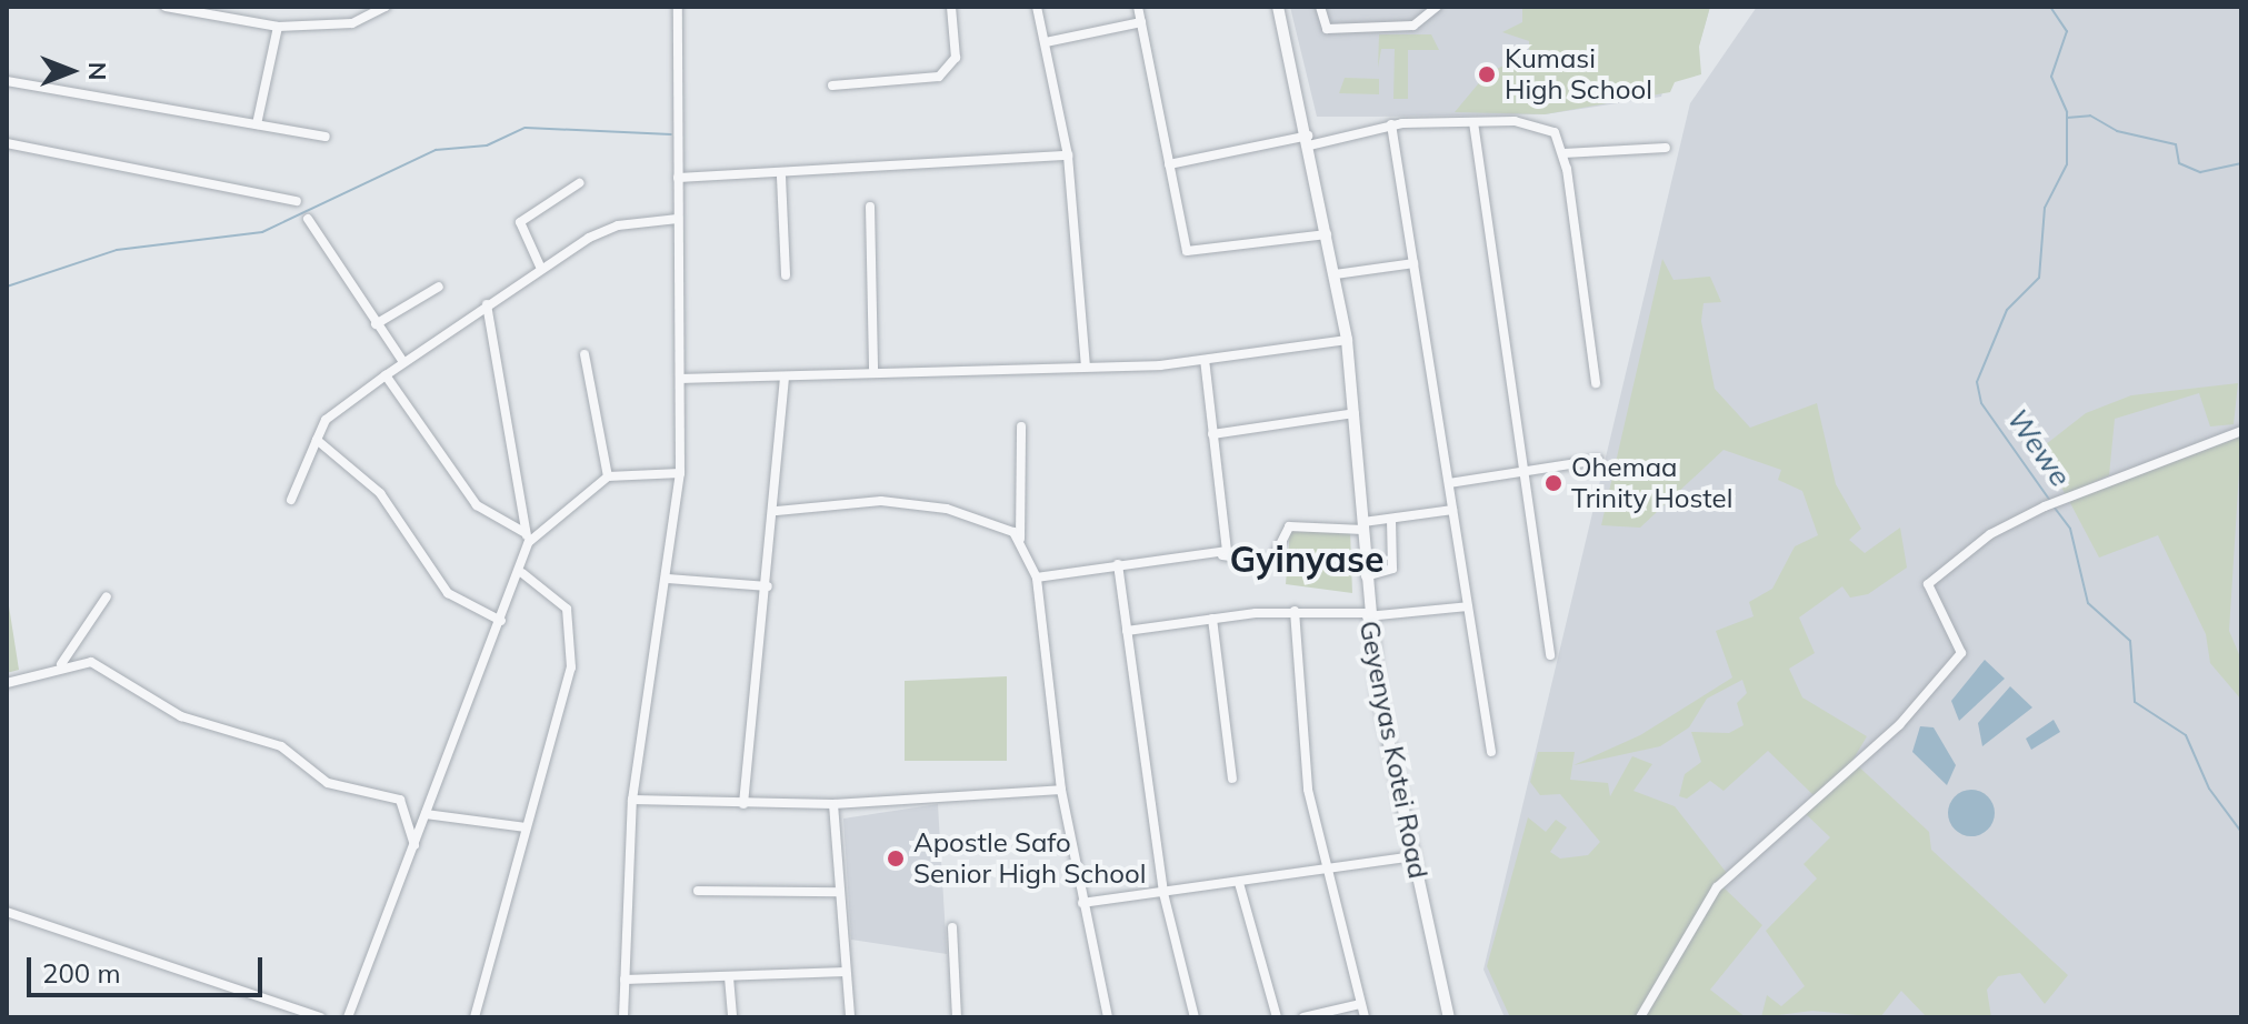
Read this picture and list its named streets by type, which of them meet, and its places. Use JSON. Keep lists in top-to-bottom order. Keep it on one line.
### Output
{"streets":{"street":["Geyenyas Kotei Road"]},"districts":["Gyinyase"],"water":["Wewe"],"places":["Kumasi High School","Ohemaa Trinity Hostel","Apostle Safo Senior High School"],"scale_bar":"200 m","north":"right"}
